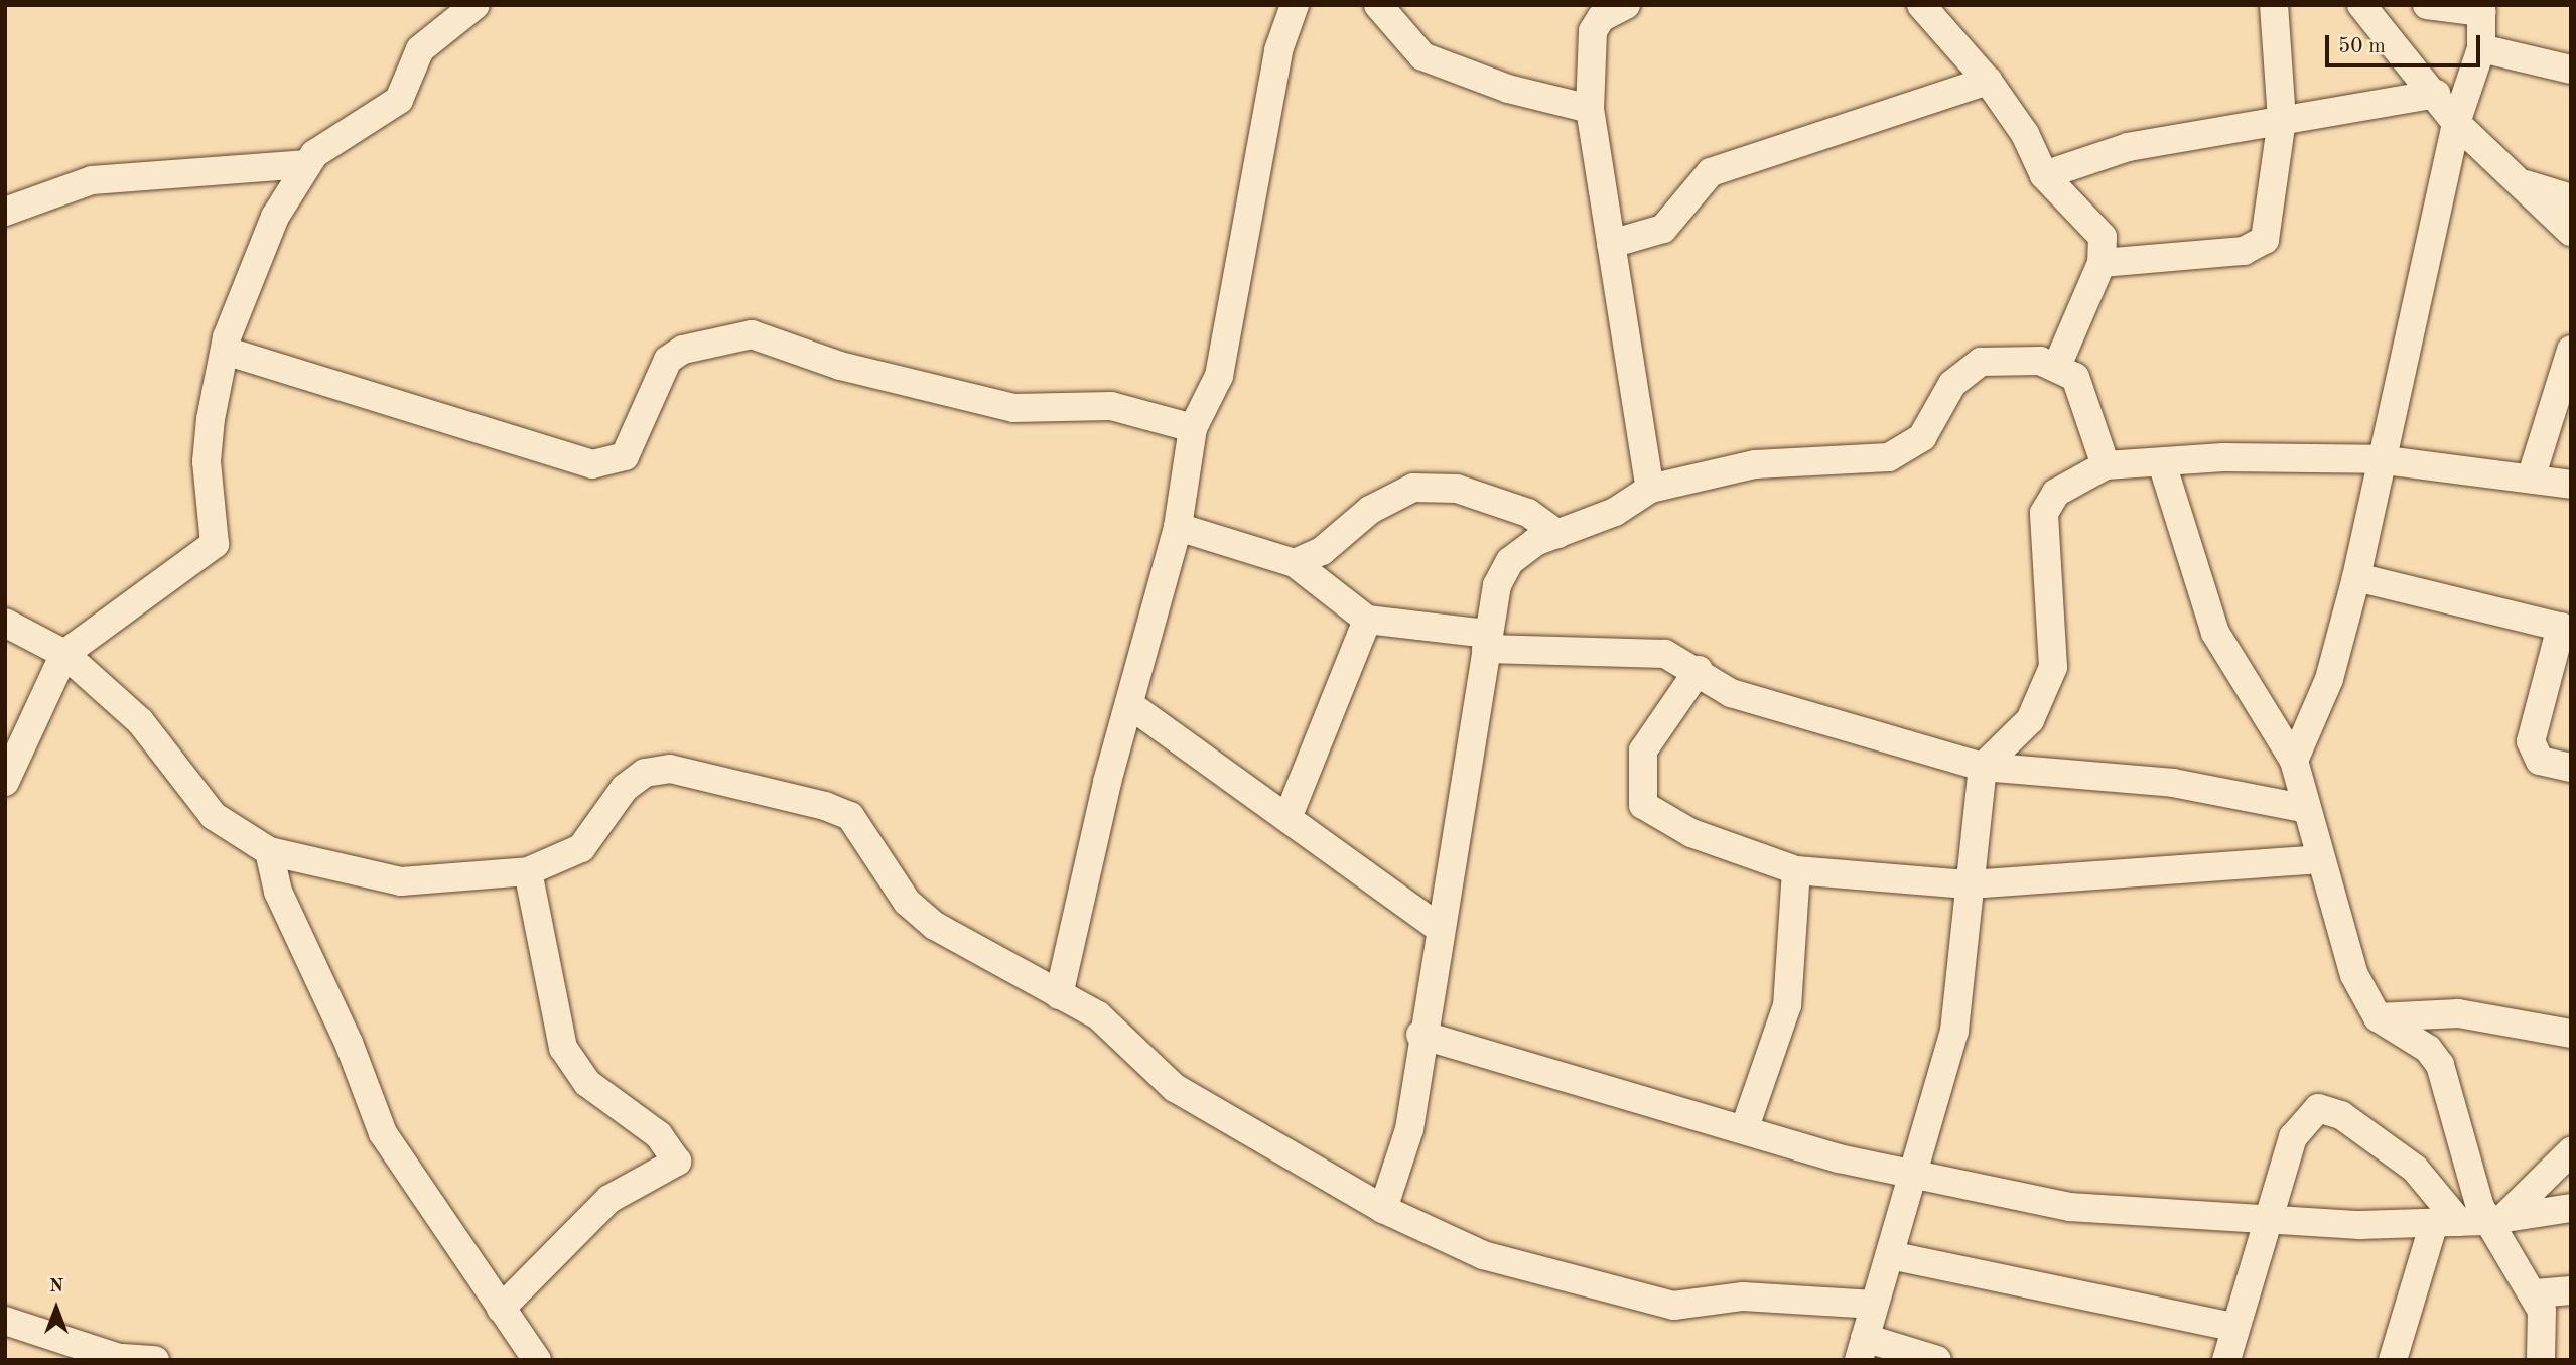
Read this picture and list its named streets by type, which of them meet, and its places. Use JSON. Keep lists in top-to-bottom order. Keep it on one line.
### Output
{"scale_bar":"50 m","north":"top"}
